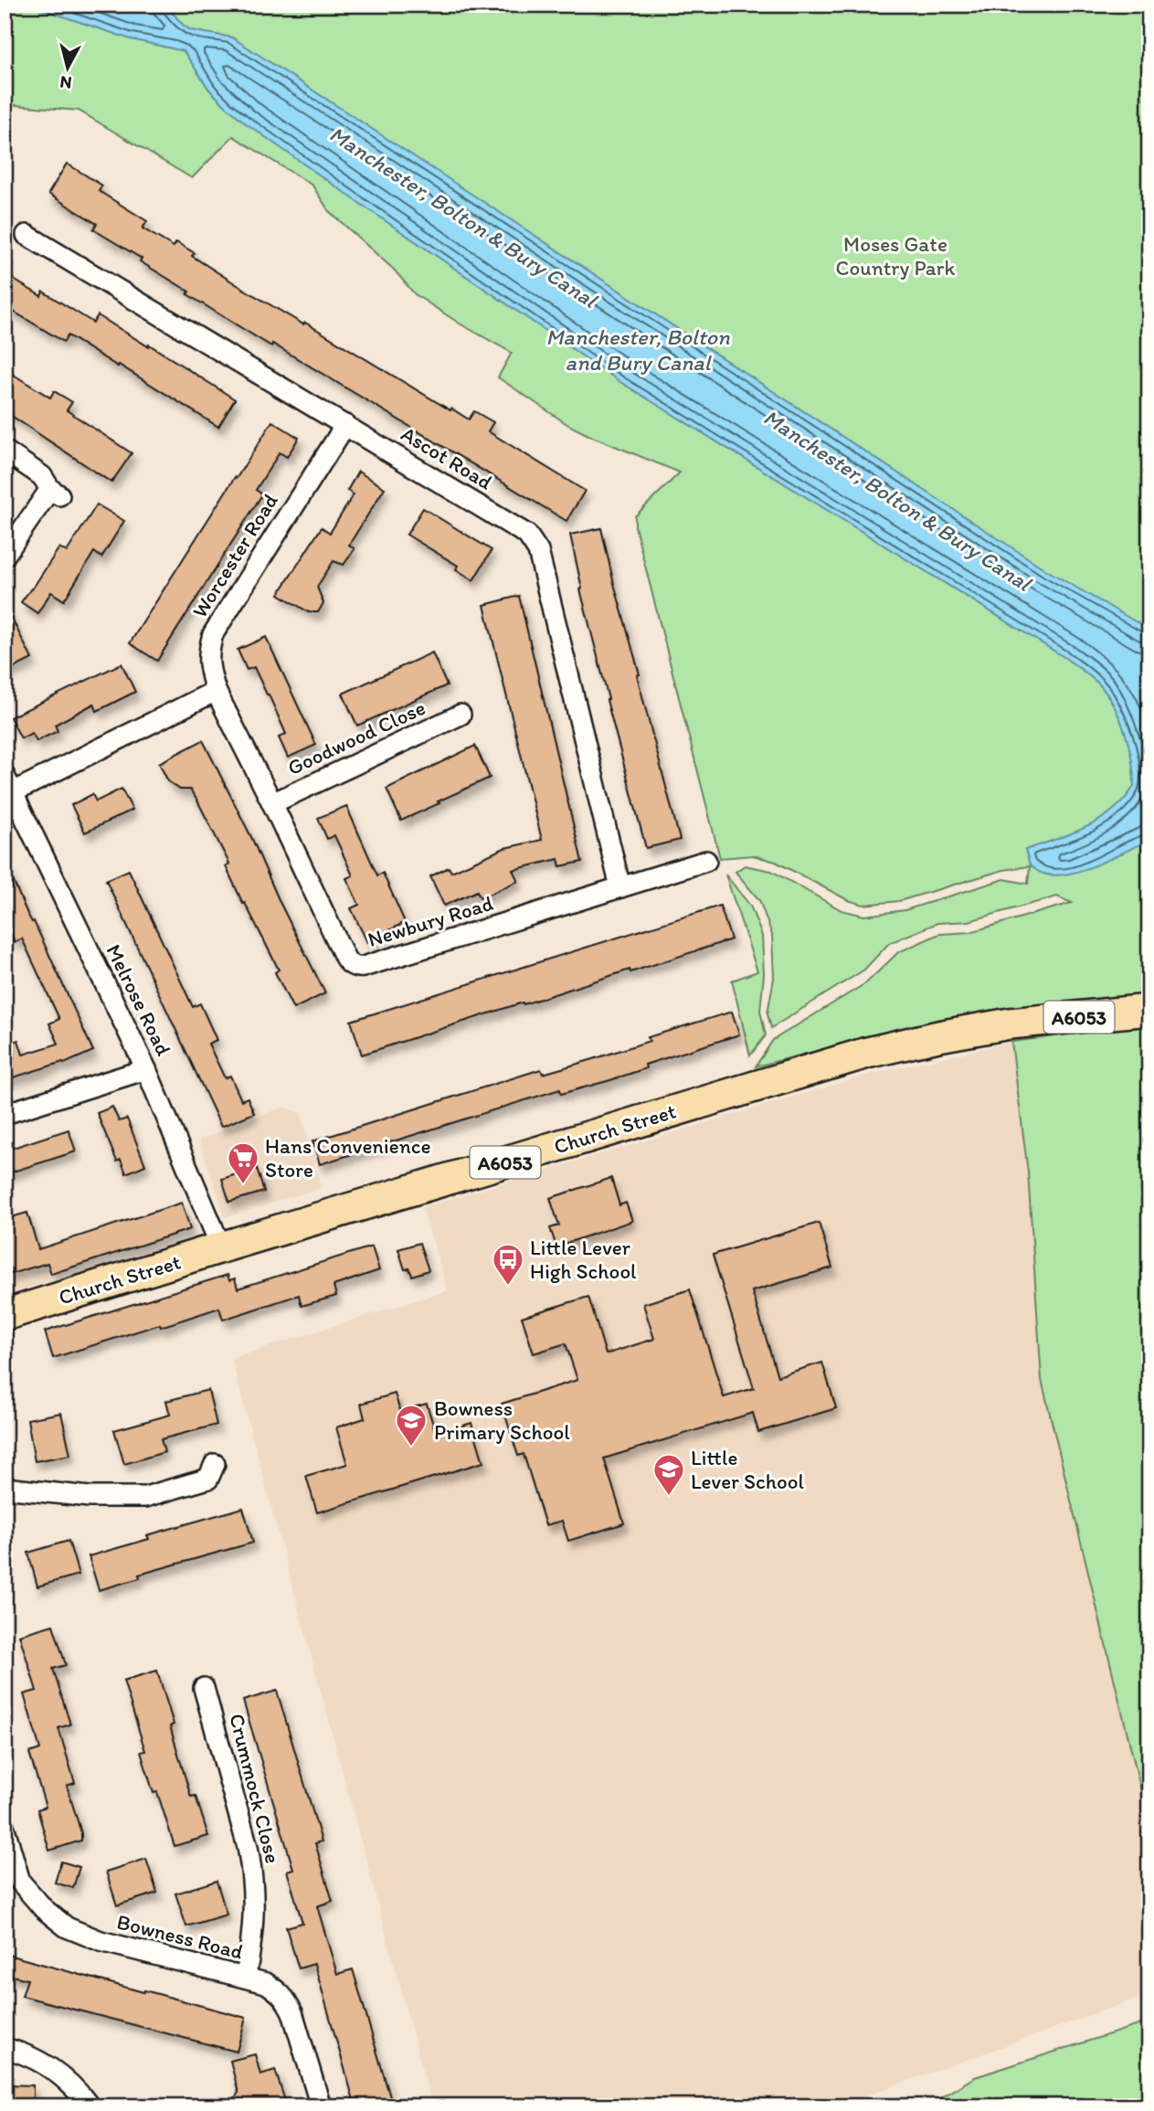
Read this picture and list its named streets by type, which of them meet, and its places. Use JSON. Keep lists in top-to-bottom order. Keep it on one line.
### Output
{"streets":{"main road":["A6053","Church Street"],"street":["Ascot Road","Worcester Road","Goodwood Close","Newbury Road","Melrose Road","Crummock Close","Bowness Road"]},"crossings":[["Ascot Road","Worcester Road"],["Ascot Road","Newbury Road"],["Worcester Road","Newbury Road"],["Goodwood Close","Newbury Road"],["Melrose Road","Church Street"],["Crummock Close","Bowness Road"]],"water":["Manchester, Bolton & Bury Canal","Manchester, Bolton and Bury Canal"],"parks":["Moses Gate Country Park"],"places":{"supermarket":["Hans Convenience Store"],"bus stop":["Little Lever High School"],"school or university":["Bowness Primary School","Little Lever School"]},"north":"bottom"}
